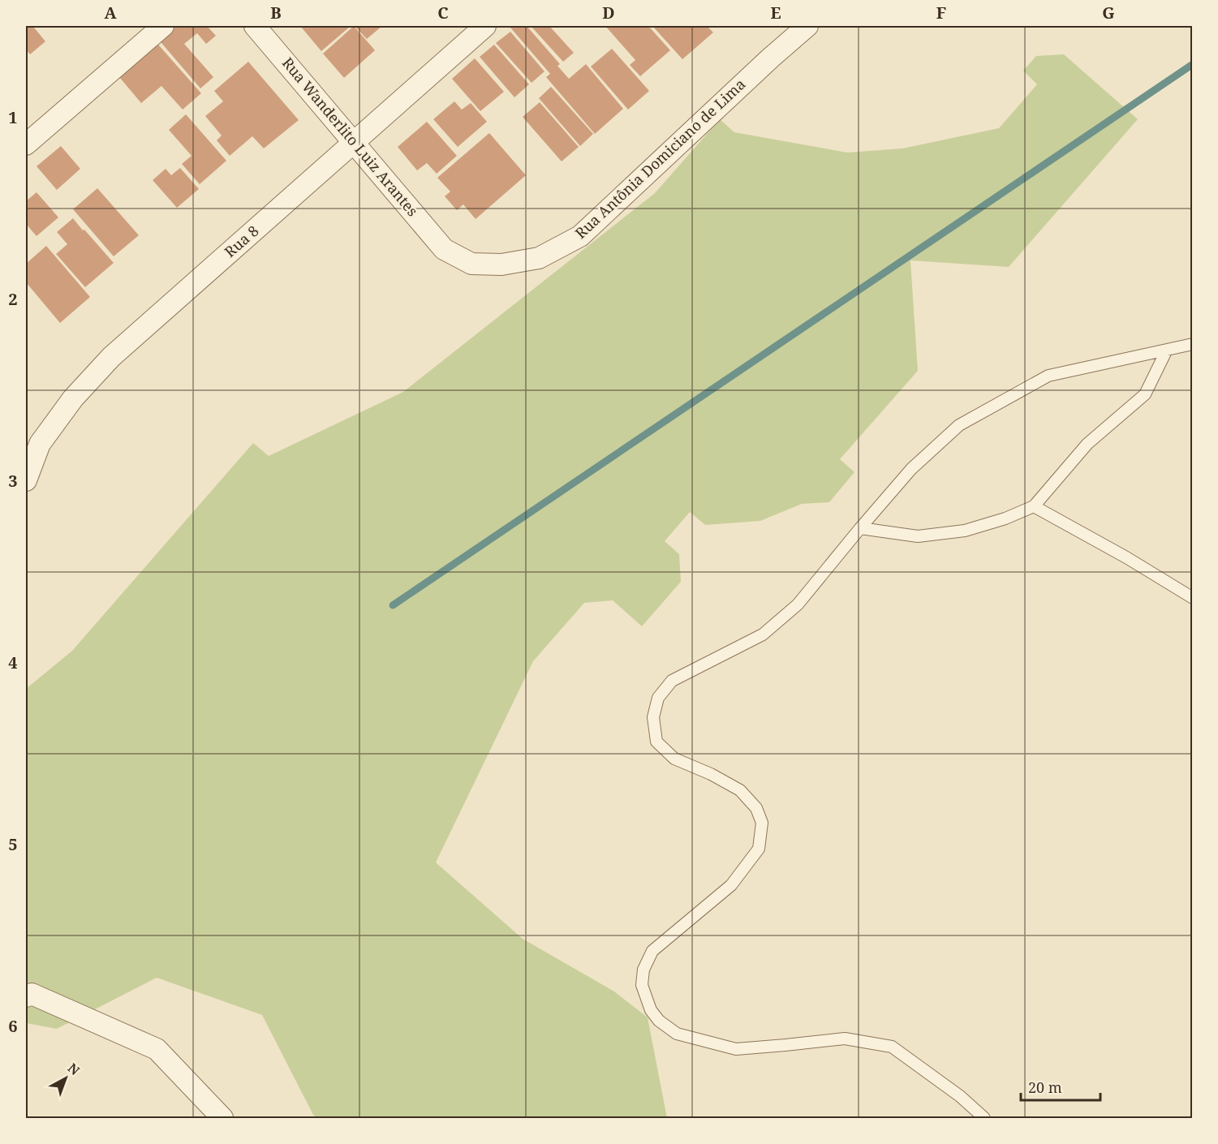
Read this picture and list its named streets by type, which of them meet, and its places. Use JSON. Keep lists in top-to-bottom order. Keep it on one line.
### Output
{"streets":{"street":["Rua Wanderlito Luiz Arantes","Rua Antônia Domiciano de Lima","Rua 8"]},"crossings":[["Rua Wanderlito Luiz Arantes","Rua Antônia Domiciano de Lima"],["Rua Wanderlito Luiz Arantes","Rua 8"]],"scale_bar":"20 m","north":"top right","grid":{"columns":["A","B","C","D","E","F","G"],"rows":["1","2","3","4","5","6"]}}
